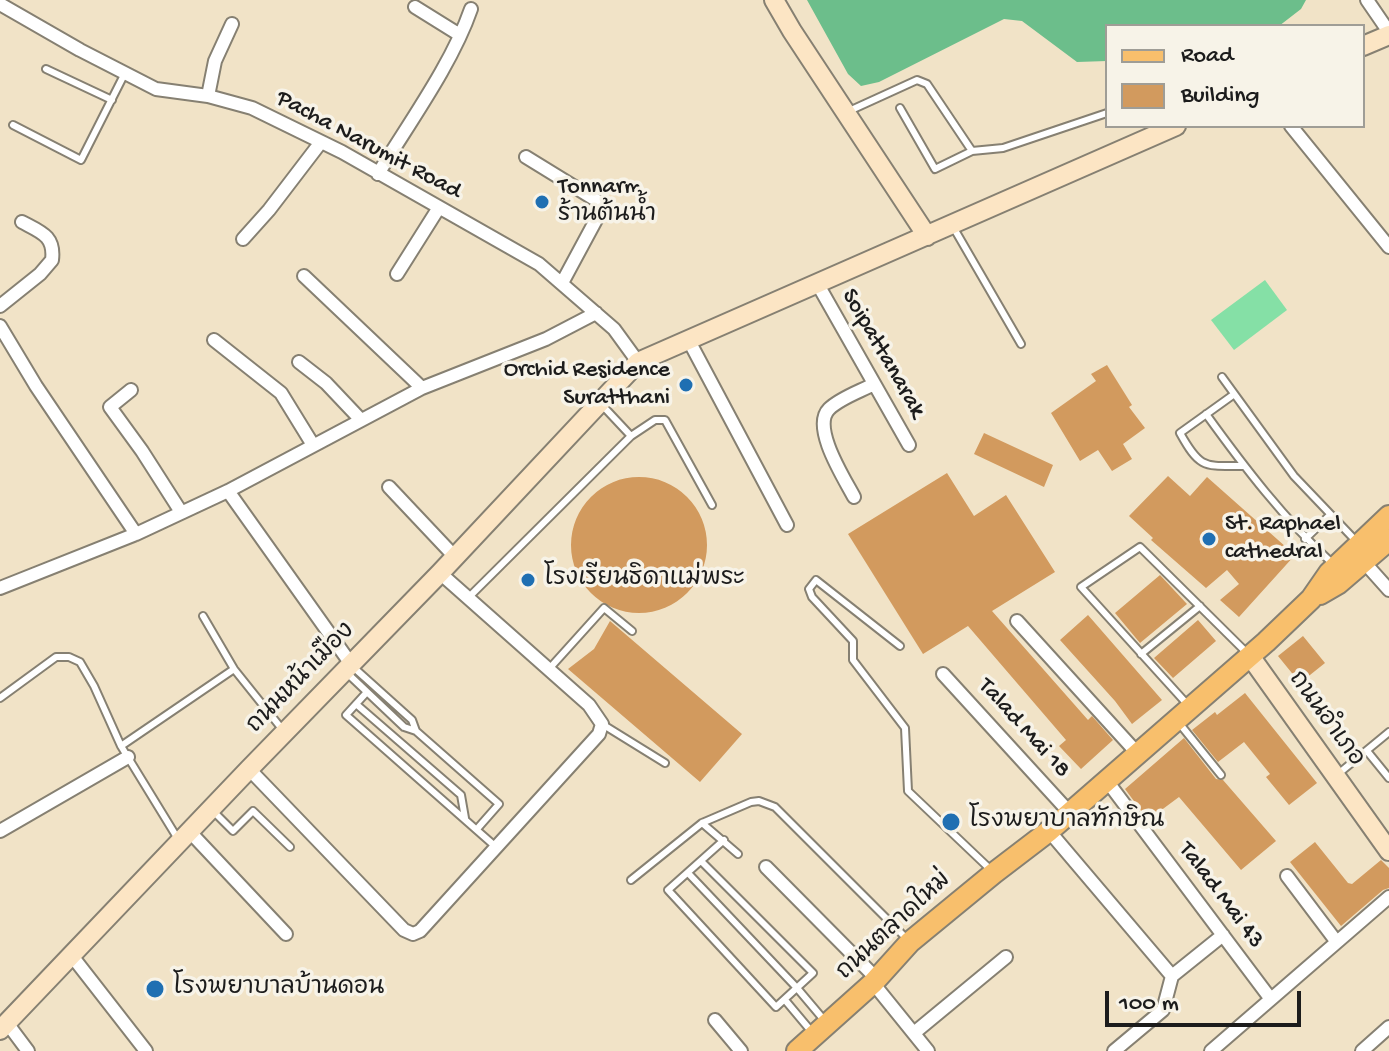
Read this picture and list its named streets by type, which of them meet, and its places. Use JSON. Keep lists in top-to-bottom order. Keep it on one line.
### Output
{"streets":{"main road":["ถนนตลาดใหม่"],"street":["Pacha Narumit Road","Soipattanarak","ถนนหน้าเมือง","ถนนอำเภอ","Talad Mai 18","Talad Mai 43"]},"crossings":[["Pacha Narumit Road","ถนนหน้าเมือง"],["ถนนอำเภอ","ถนนตลาดใหม่"],["Talad Mai 18","ถนนตลาดใหม่"],["Talad Mai 43","ถนนตลาดใหม่"]],"places":["Tonnarm ร้านต้นน้ำ","Orchid Residence Suratthani","St. Raphael cathedral","โรงเรียนธิดาแม่พระ","โรงพยาบาลทักษิณ","โรงพยาบาลบ้านดอน"],"legend":["Road","Building"],"scale_bar":"100 m"}
